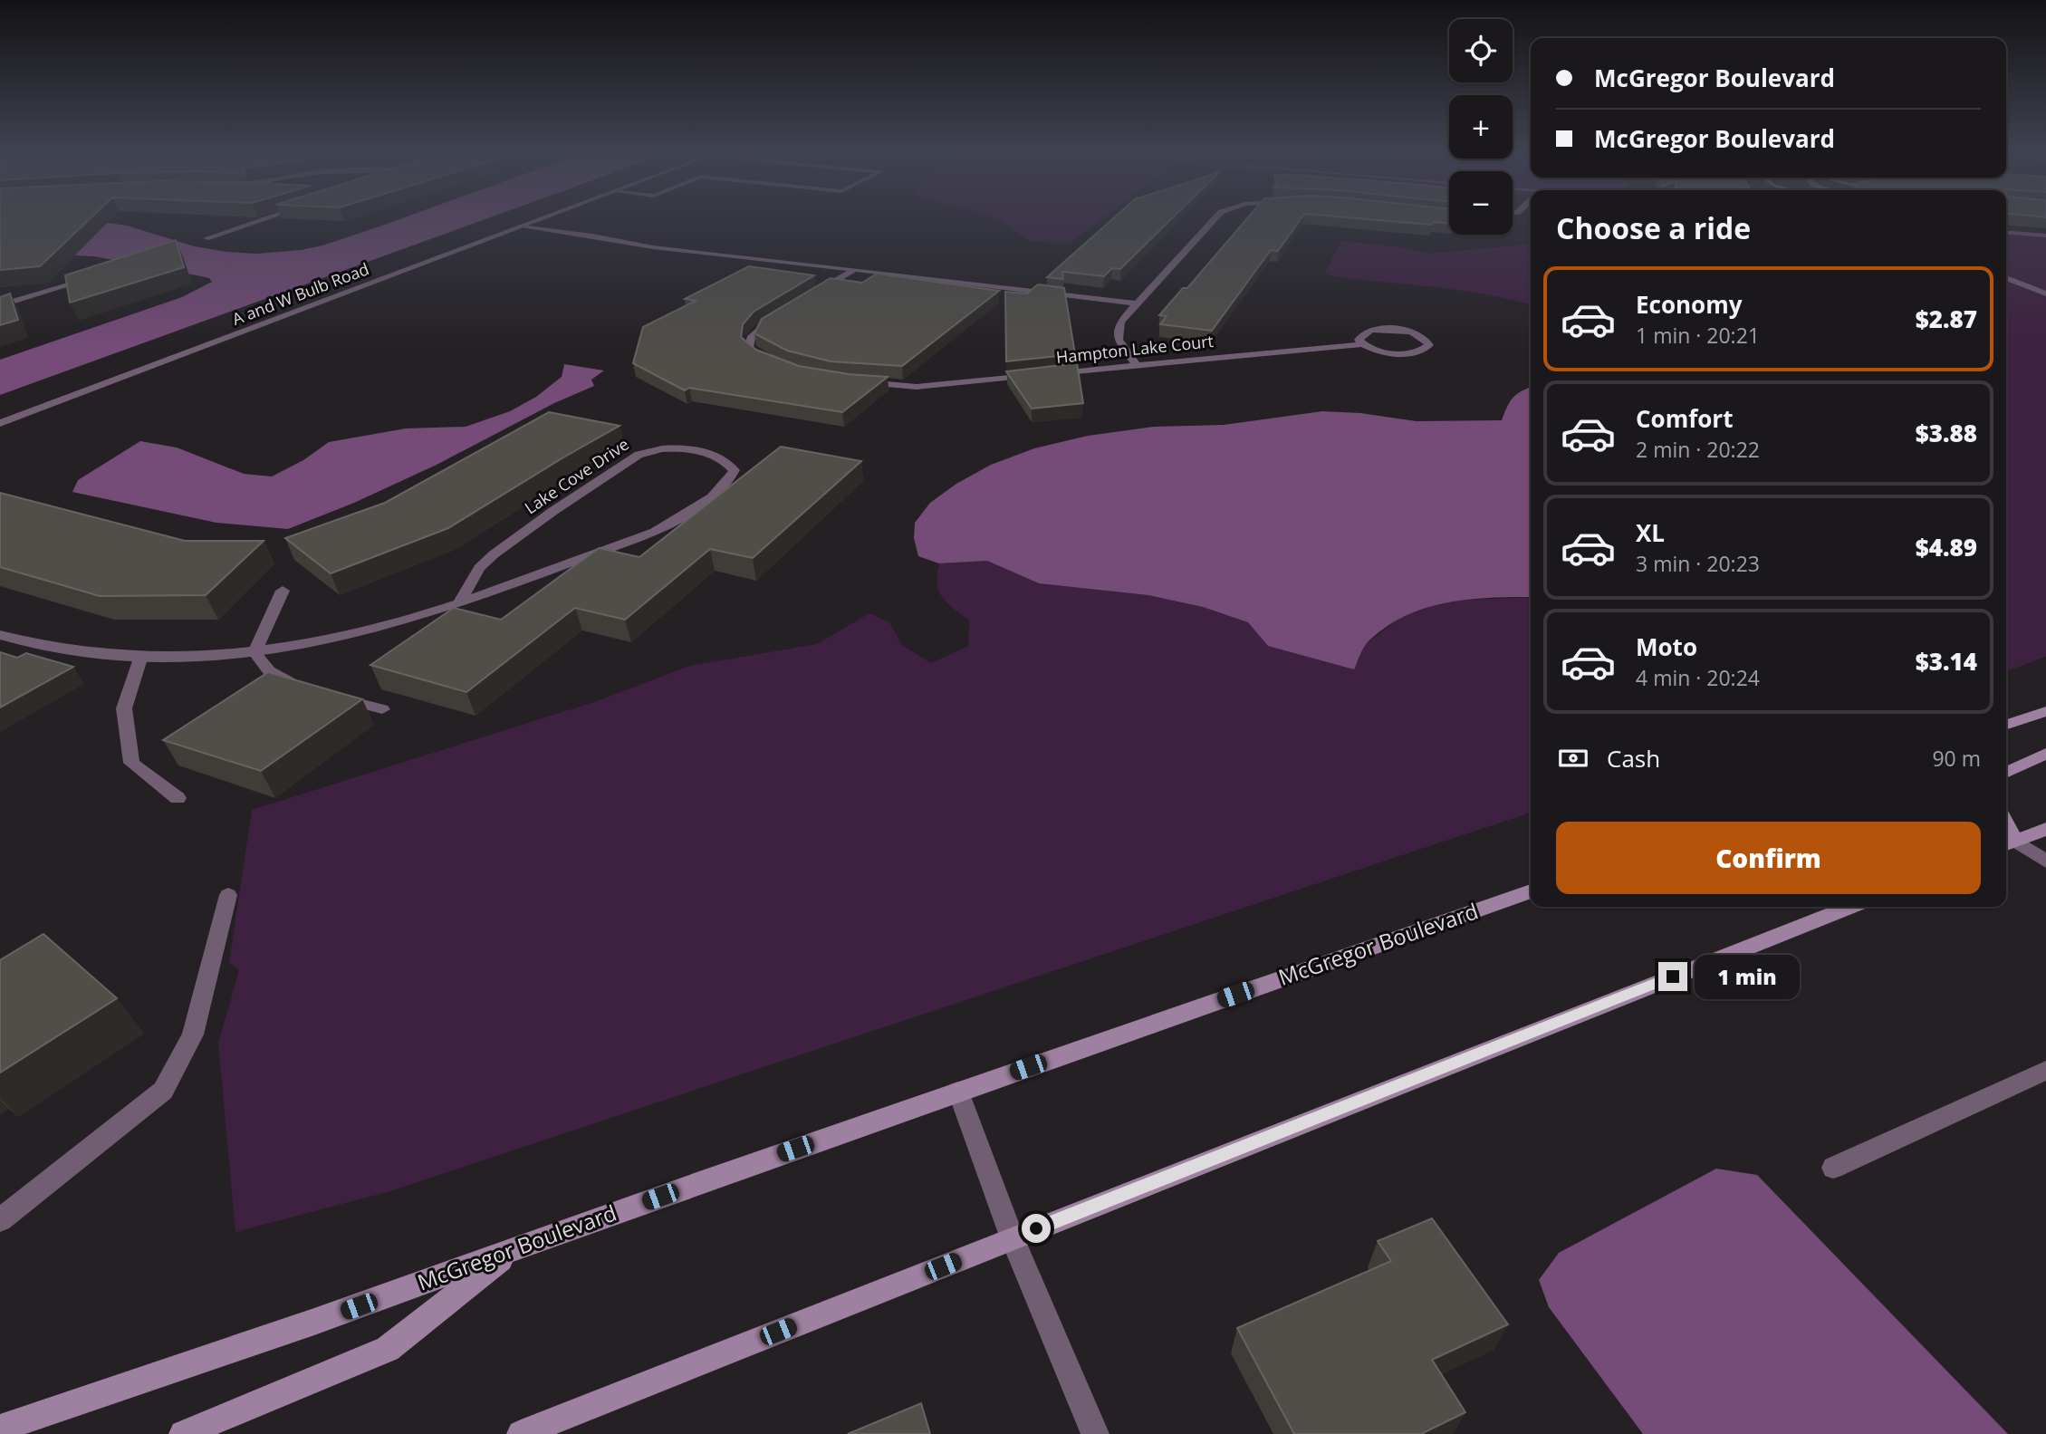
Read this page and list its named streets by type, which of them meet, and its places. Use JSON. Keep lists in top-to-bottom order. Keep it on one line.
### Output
{"streets":{"main road":["McGregor Boulevard"],"street":["A and W Bulb Road","Hampton Lake Court","Lake Cove Drive"]},"page":{"map_buttons":["+","−"],"banner":["McGregor Boulevard","McGregor Boulevard"],"heading":"Choose a ride","list":[{"name":"Economy","note":"1 min · 20:21","value":"$2.87"},{"name":"Comfort","note":"2 min · 20:22","value":"$3.88"},{"name":"XL","note":"3 min · 20:23","value":"$4.89"},{"name":"Moto","note":"4 min · 20:24","value":"$3.14"}],"pay":["Cash","90 m"],"buttons":"Confirm","bubble":"1 min"}}
